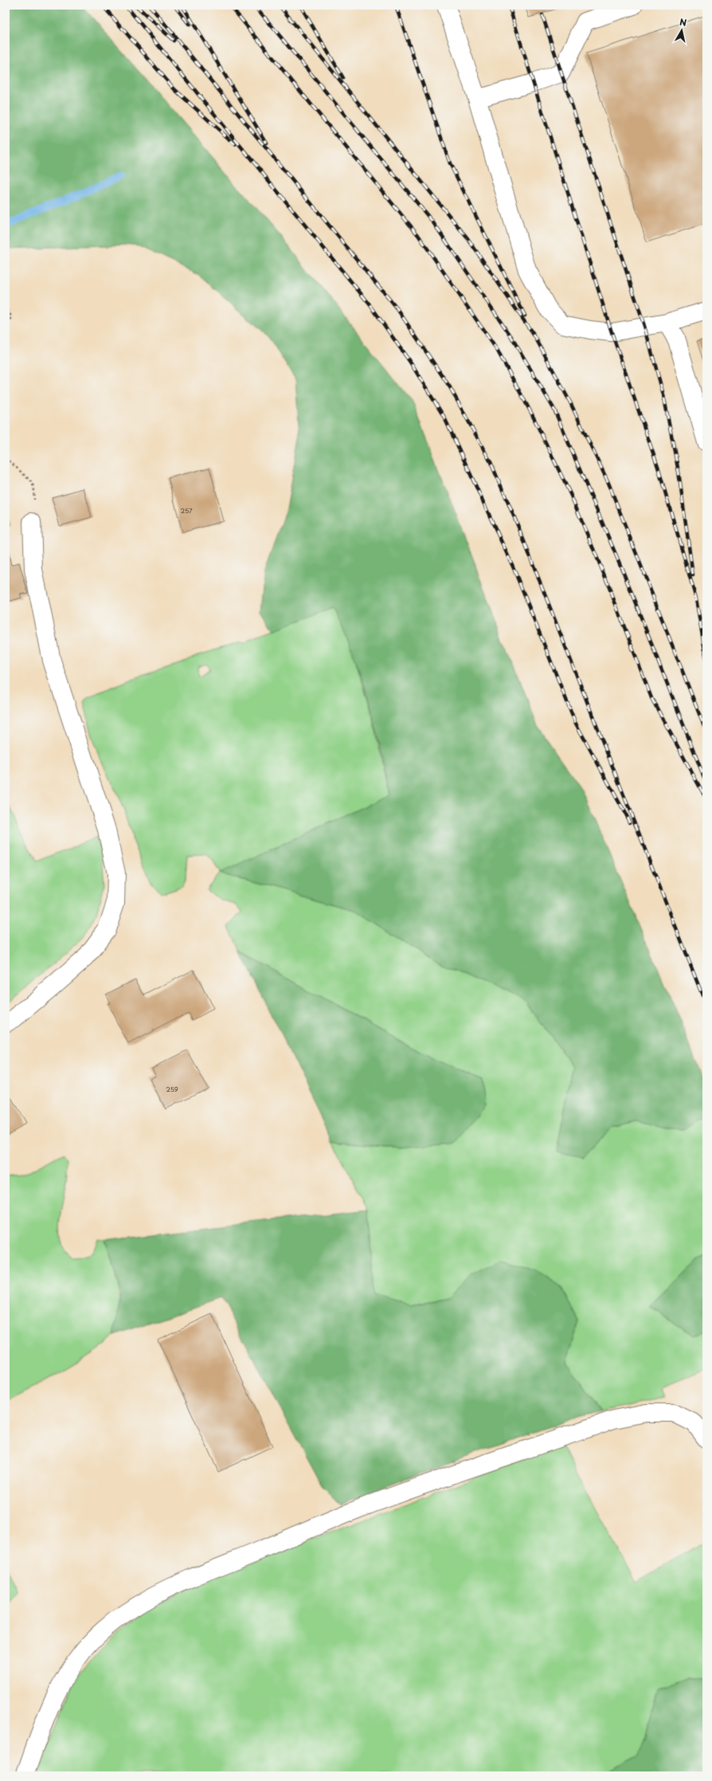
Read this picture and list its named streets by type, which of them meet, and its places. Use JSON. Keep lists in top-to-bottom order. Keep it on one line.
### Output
{"house_numbers":["257","259"],"north":"top"}
